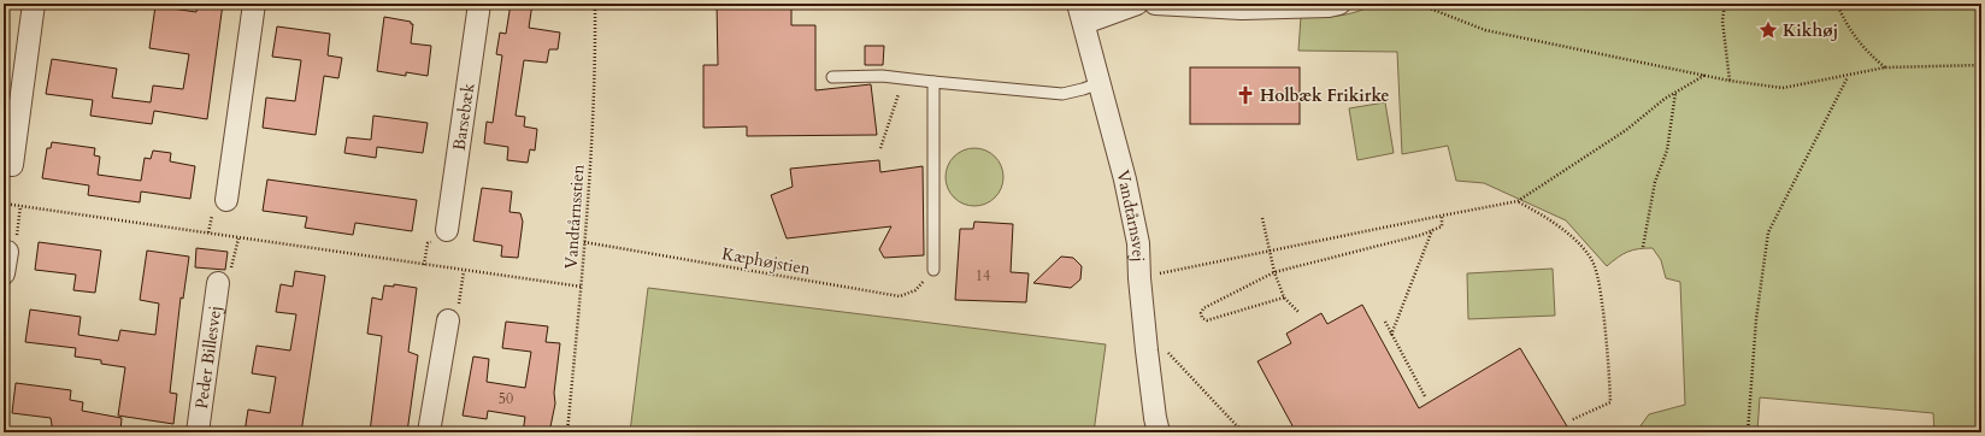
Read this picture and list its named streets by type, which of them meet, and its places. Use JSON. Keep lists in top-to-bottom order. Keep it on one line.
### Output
{"streets":{"street":["Barsebæk","Vandtårnsvej","Peder Billesvej"],"path":["Vandtårnsstien","Kæphøjstien"]},"crossings":[["Vandtårnsstien","Kæphøjstien"]],"places":{"place":["Kikhøj"],"church":["Holbæk Frikirke"]},"house_numbers":["14","50"]}
